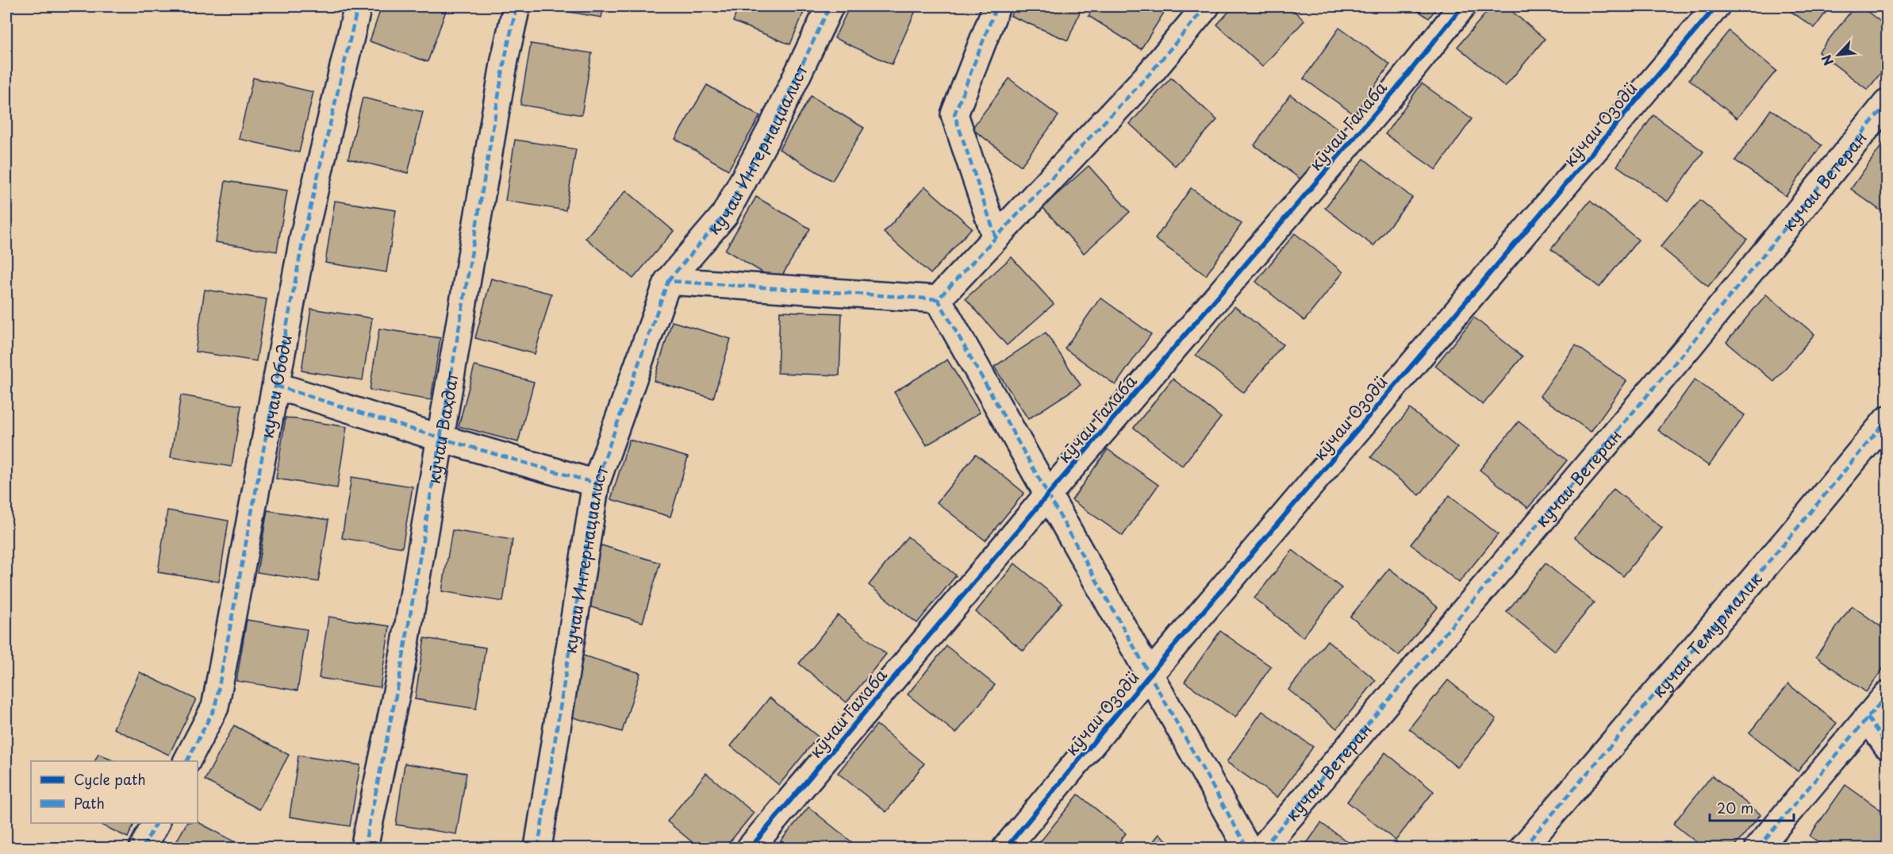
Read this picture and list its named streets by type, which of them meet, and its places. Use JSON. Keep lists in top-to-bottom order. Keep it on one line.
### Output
{"streets":{"street":["кӯчаи Озодӣ","кӯчаи Галаба","кучаи Интернациалист","кучаи Ветеран","кучаи Ободи","кӯчаи Ваҳдат","кучаи Темурмалик"]},"legend":["Cycle path","Path"],"scale_bar":"20 m","north":"bottom left"}
